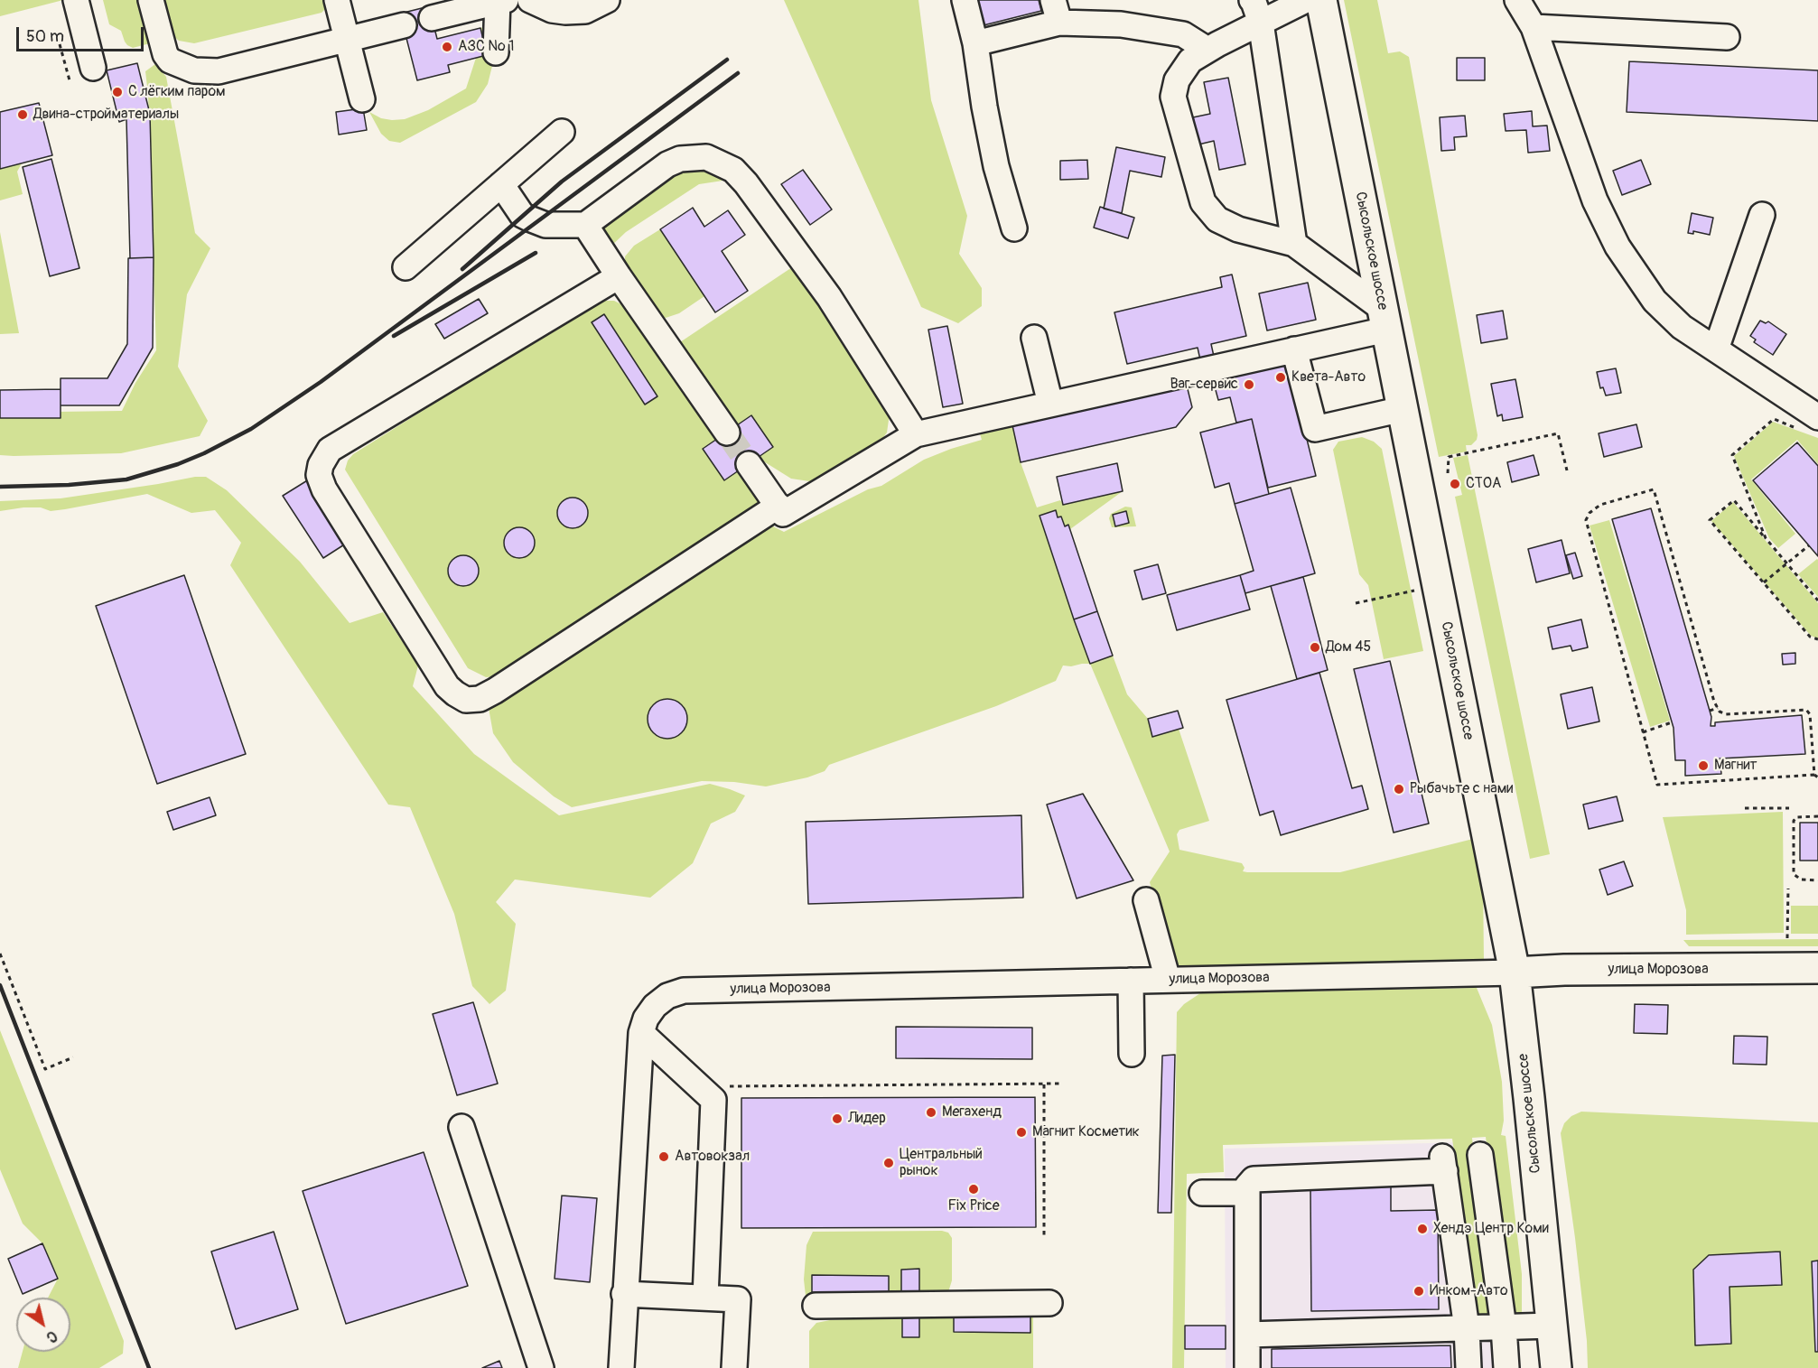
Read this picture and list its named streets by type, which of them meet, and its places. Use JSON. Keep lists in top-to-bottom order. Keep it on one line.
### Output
{"streets":{"main road":["Сысольское шоссе","улица Морозова"]},"crossings":[["Сысольское шоссе","улица Морозова"]],"places":["АЗС № 1","С лёгким паром","Двина-стройматериалы","Квета-Авто","Ваг-сервис","СТОА","Дом 45","Магнит","Рыбачьте с нами","Мегахенд","Лидер","Магнит Косметик","Автовокзал","Центральный рынок","Fix Price","Хендэ Центр Коми","Инком-Авто"],"scale_bar":"50 m","north":"bottom right"}
